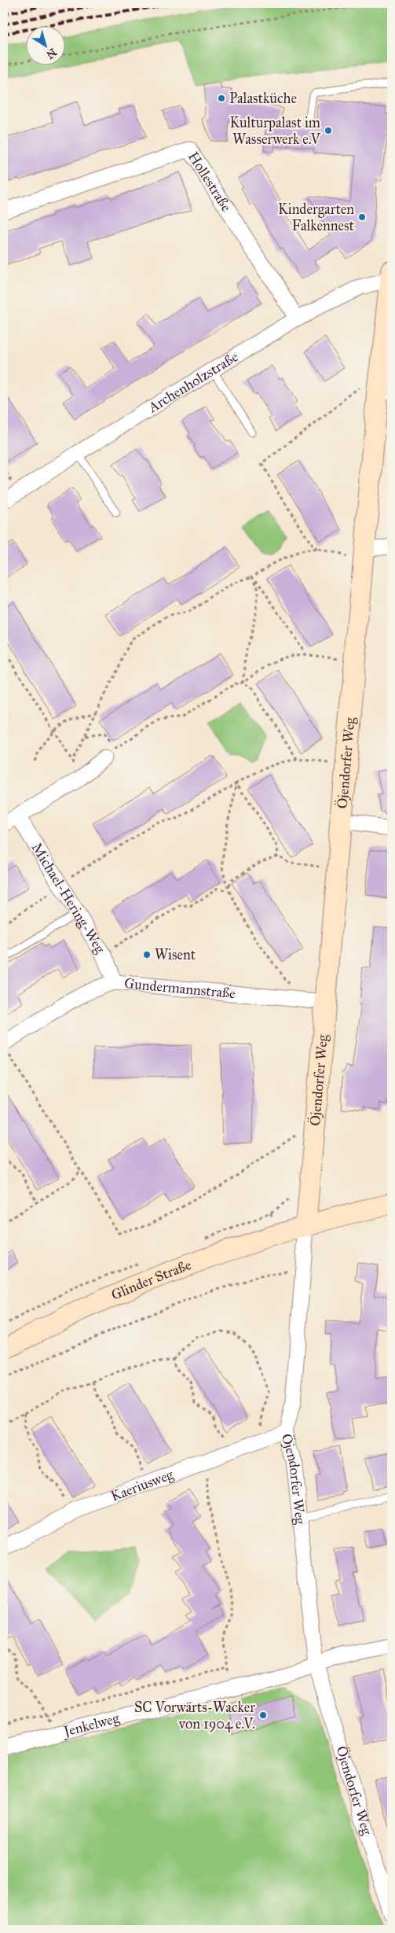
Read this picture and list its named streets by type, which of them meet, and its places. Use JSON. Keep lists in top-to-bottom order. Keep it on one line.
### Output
{"streets":{"street":["Hollestraße","Archenholzstraße","Öjendorfer Weg","Michael-Hering-Weg","Gundermannstraße","Glinder Straße","Kaeriusweg","Jenkelweg"]},"crossings":[["Hollestraße","Archenholzstraße"],["Archenholzstraße","Öjendorfer Weg"],["Öjendorfer Weg","Gundermannstraße"],["Öjendorfer Weg","Glinder Straße"],["Öjendorfer Weg","Kaeriusweg"],["Öjendorfer Weg","Jenkelweg"],["Michael-Hering-Weg","Gundermannstraße"]],"places":["Palastküche","Kulturpalast im Wasserwerk e.V","Kindergarten Falkennest","Wisent","SC Vorwärts-Wacker von 1904 e.V."],"north":"bottom right"}
